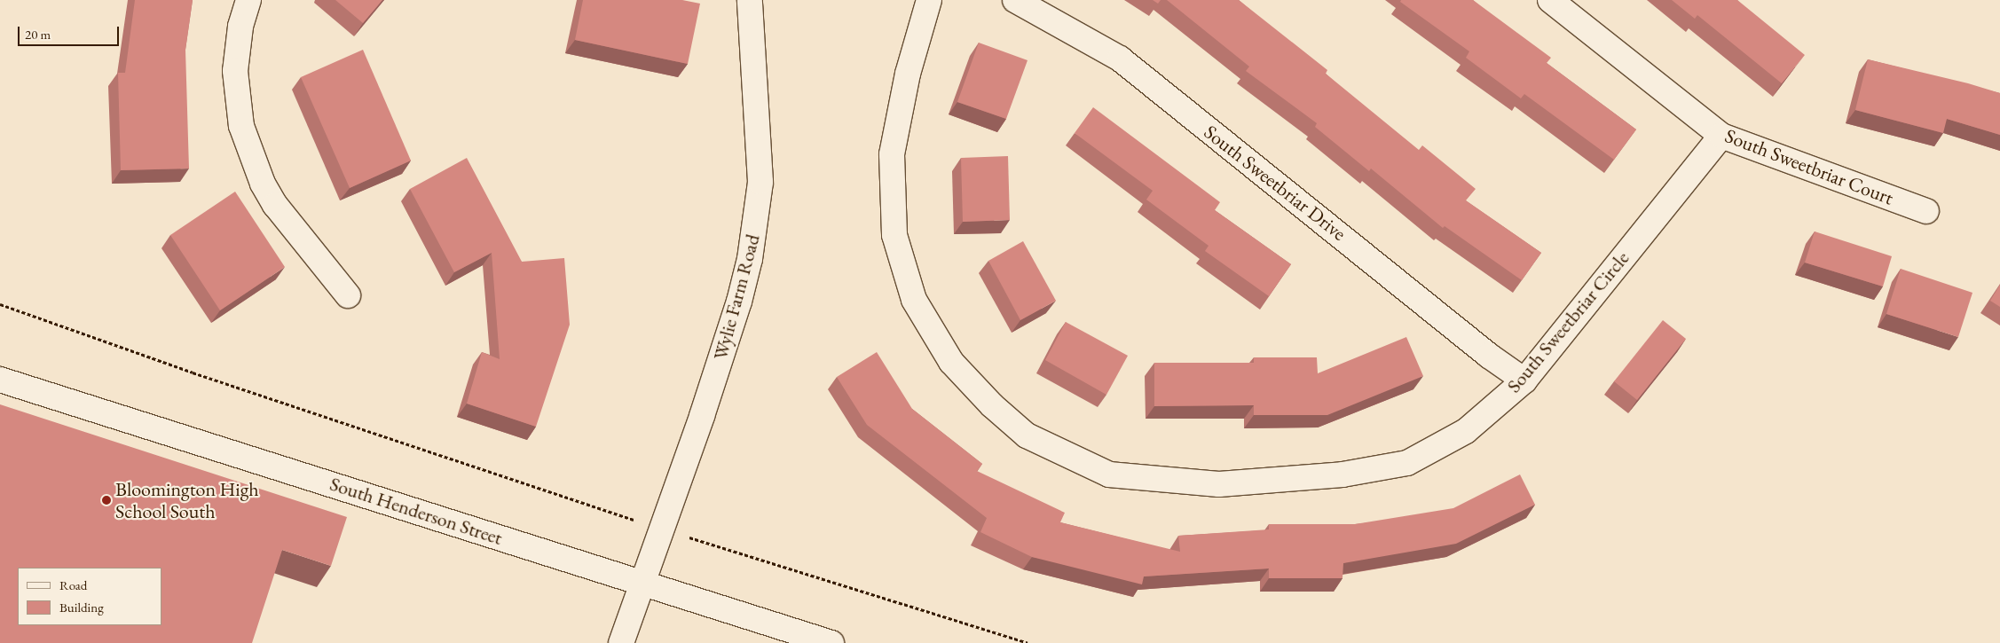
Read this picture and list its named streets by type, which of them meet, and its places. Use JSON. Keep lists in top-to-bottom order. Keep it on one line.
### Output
{"streets":{"street":["South Sweetbriar Court","South Sweetbriar Drive","Wylie Farm Road","South Sweetbriar Circle","South Henderson Street"]},"crossings":[["South Sweetbriar Court","South Sweetbriar Circle"],["South Sweetbriar Drive","South Sweetbriar Circle"],["Wylie Farm Road","South Henderson Street"]],"places":["Bloomington High School South"],"legend":["Road","Building"],"scale_bar":"20 m"}
